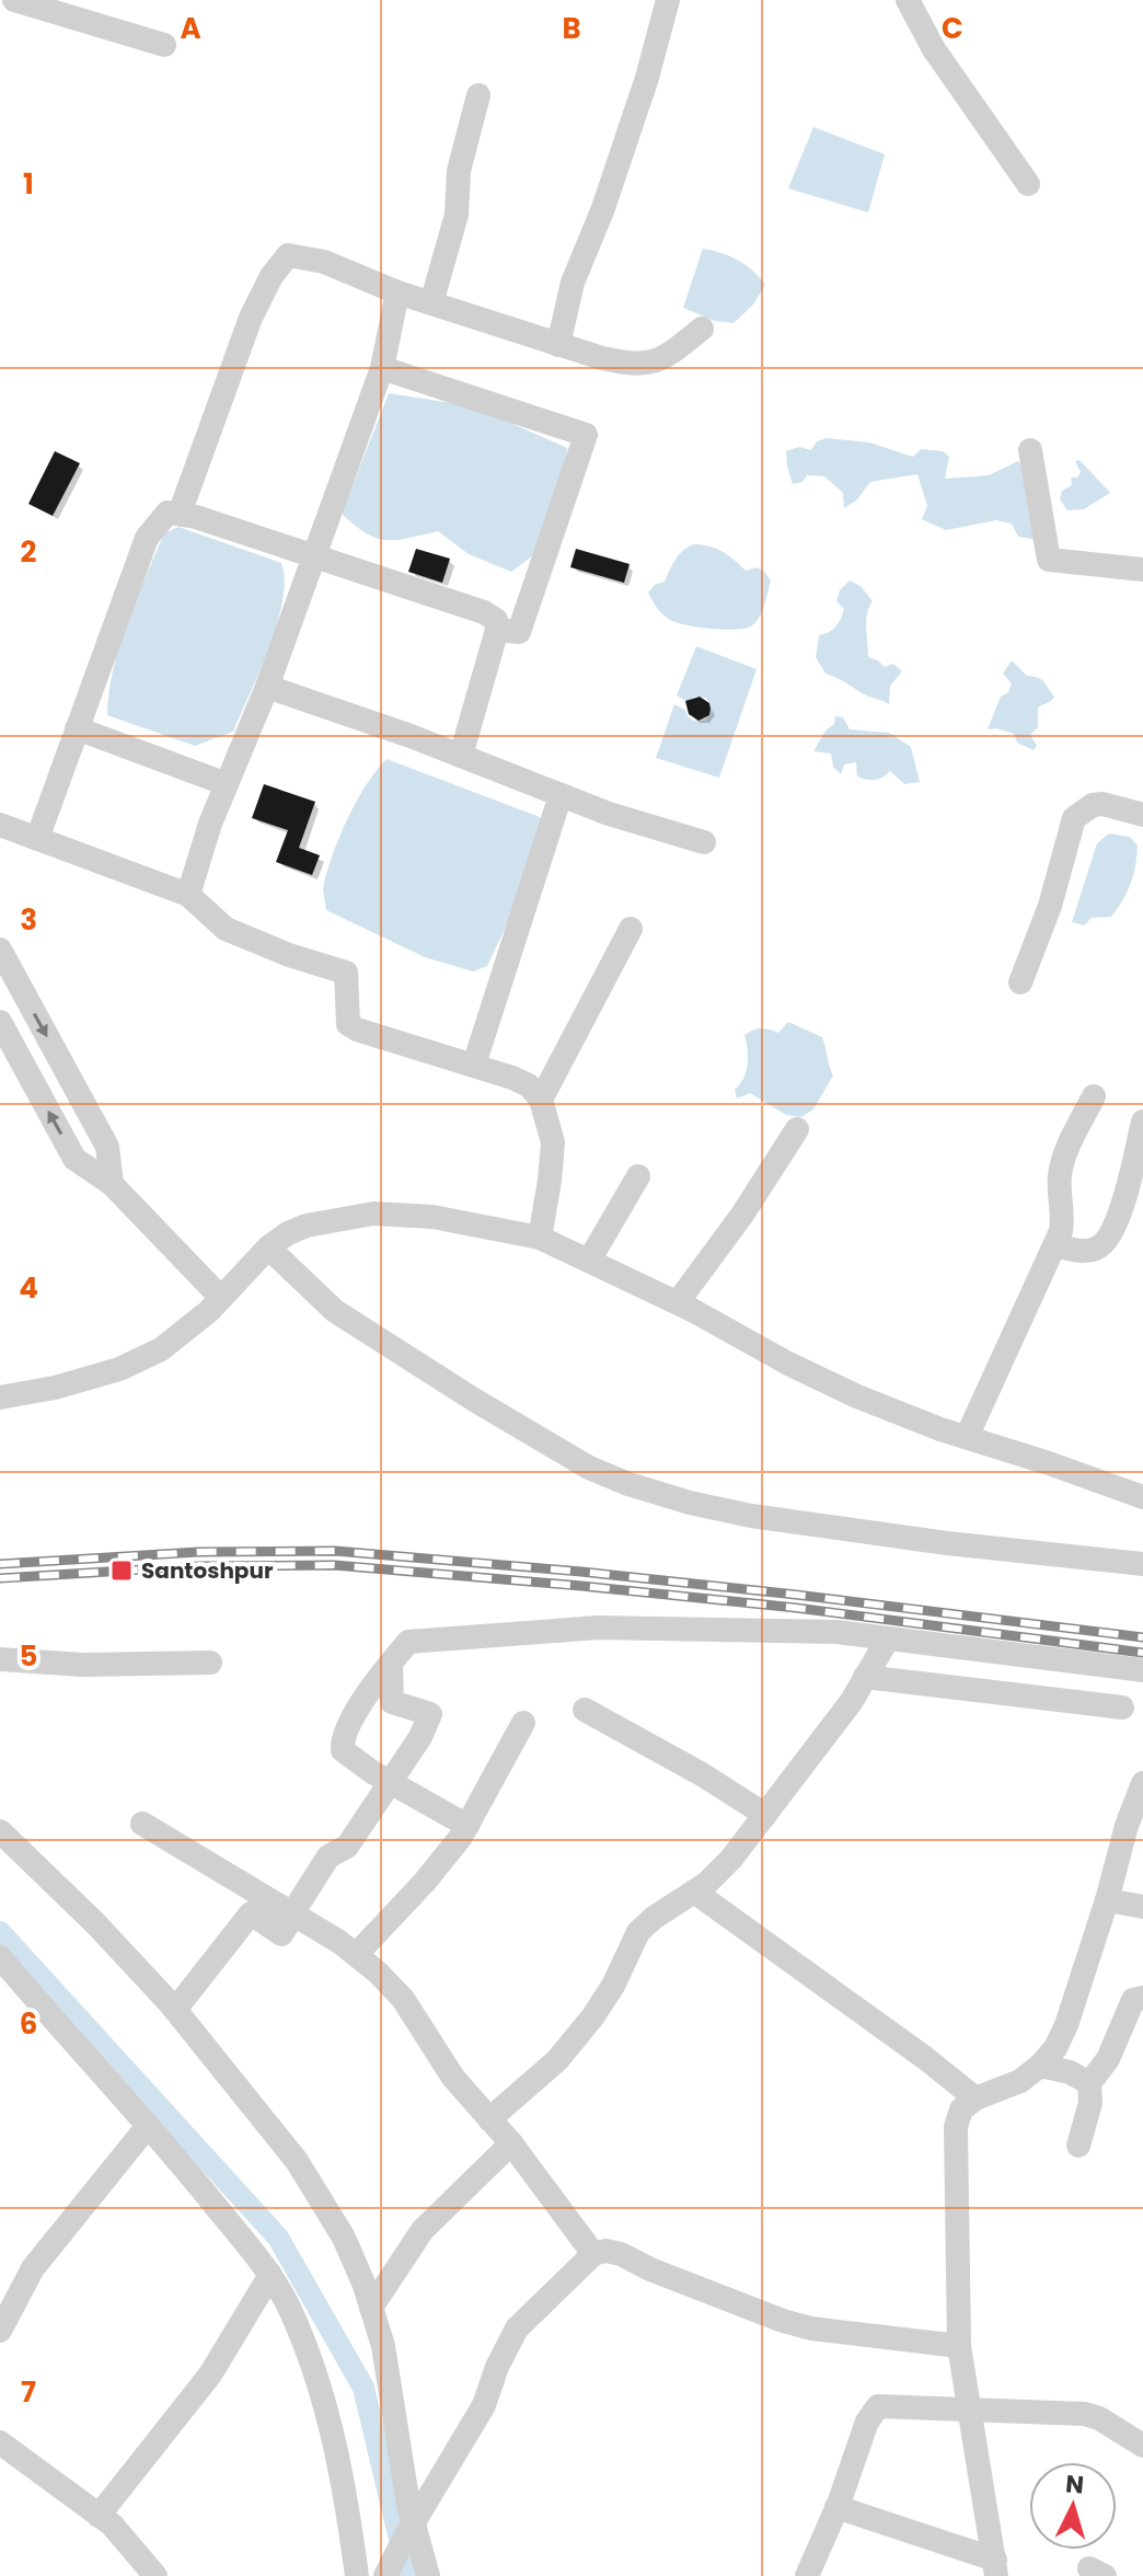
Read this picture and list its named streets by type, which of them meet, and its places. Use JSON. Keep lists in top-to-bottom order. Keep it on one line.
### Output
{"places":{"transit":["Santoshpur"]},"north":"top","grid":{"columns":["A","B","C"],"rows":["1","2","3","4","5","6","7"]}}
